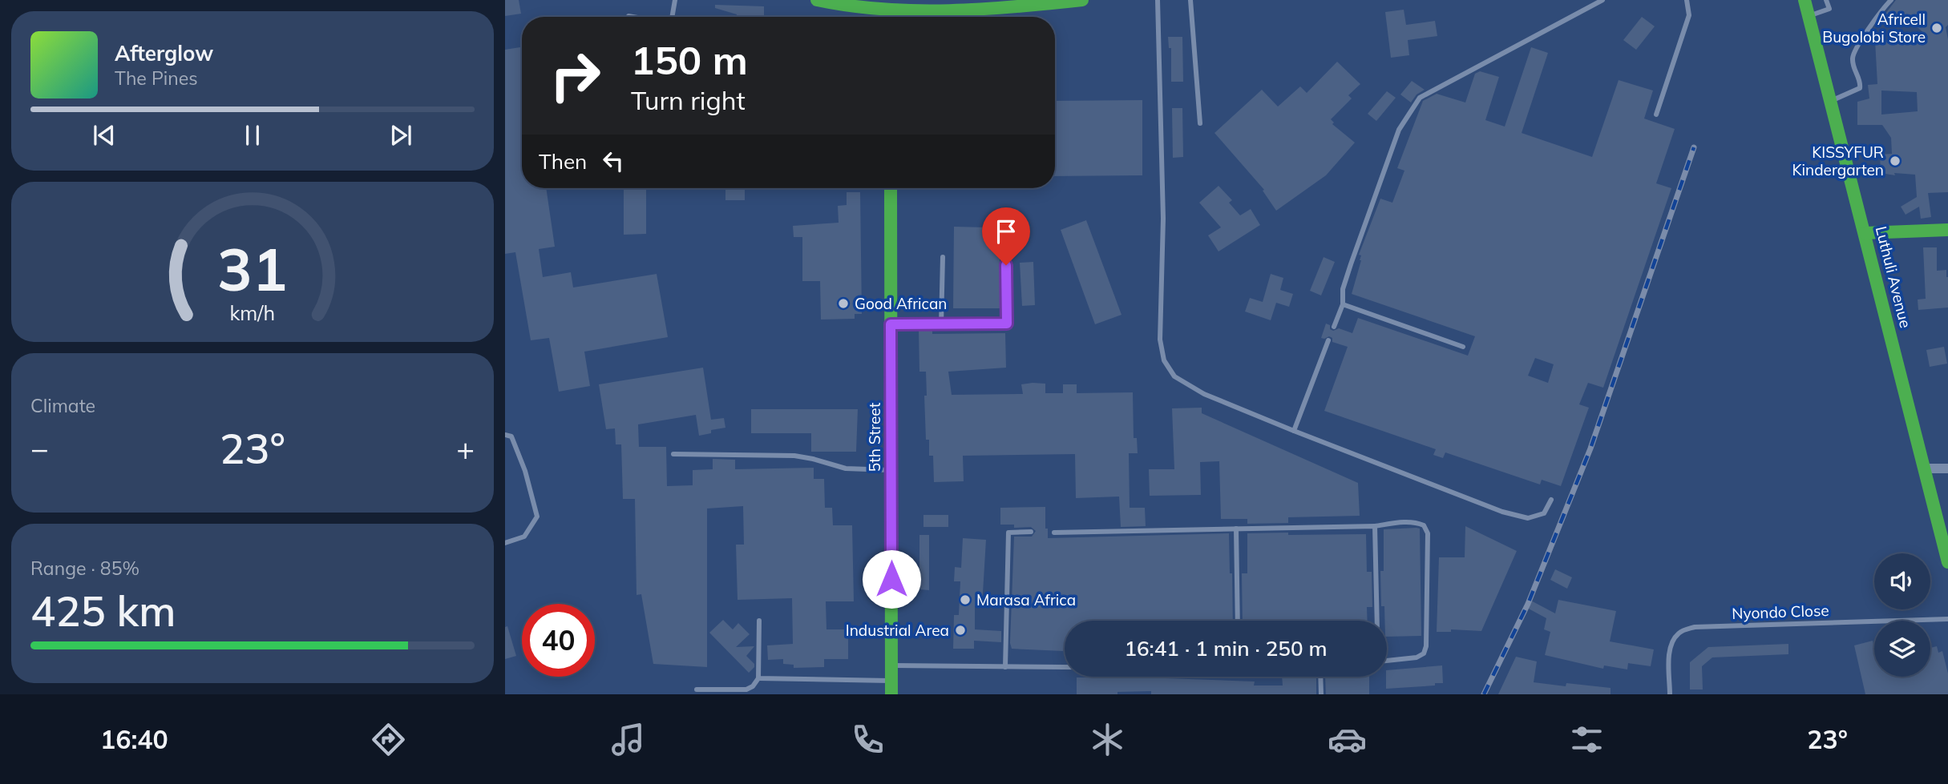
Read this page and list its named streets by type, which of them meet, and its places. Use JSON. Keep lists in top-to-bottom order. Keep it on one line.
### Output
{"streets":{"street":["Luthuli Avenue","5th Street"],"lane":["Nyondo Close"]},"places":["Africell Bugolobi Store","KISSYFUR Kindergarten","Good African","Marasa Africa","Industrial Area"],"page":{"turn":["150 m","Turn right"],"song":["Afterglow","The Pines"],"then":"Then","tile":["Climate",["Range · 85%","425 km"]],"heat":["−","23°","+"],"limit":"40","trip":"16:41 · 1 min · 250 m","tabs":["16:40","23°"],"gauge":["31","km/h"]}}
